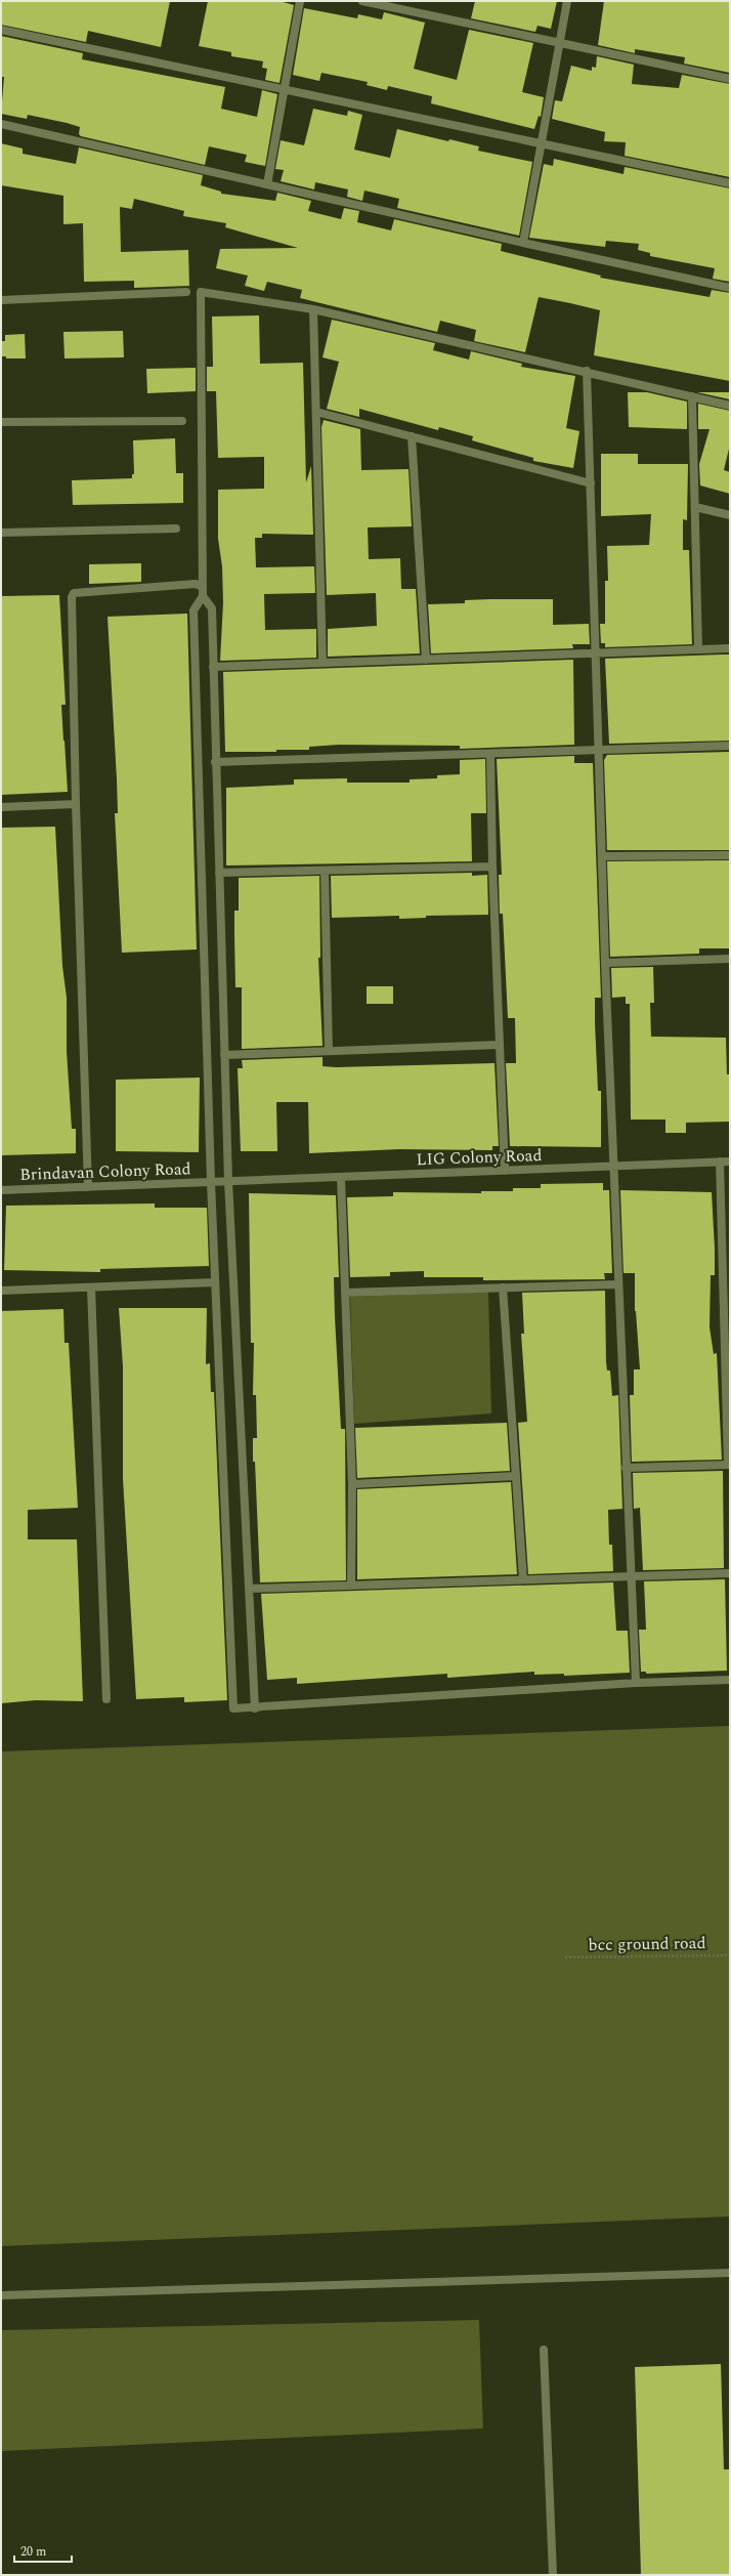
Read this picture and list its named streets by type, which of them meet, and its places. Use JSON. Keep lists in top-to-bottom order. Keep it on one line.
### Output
{"streets":{"street":["LIG Colony Road","Brindavan Colony Road"],"path":["bcc ground road"]},"crossings":[["LIG Colony Road","Brindavan Colony Road"]],"scale_bar":"20 m"}
